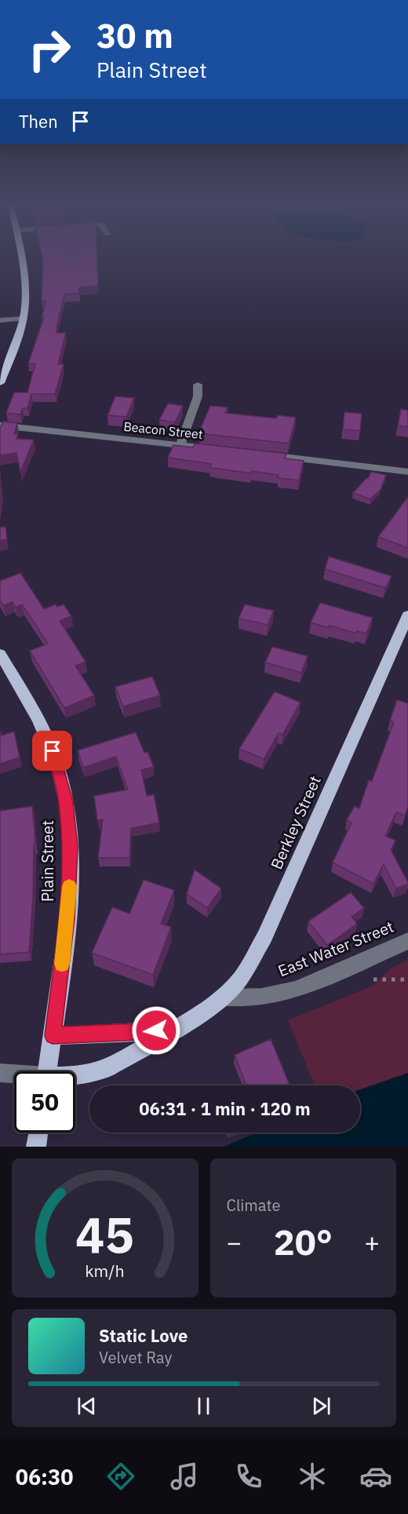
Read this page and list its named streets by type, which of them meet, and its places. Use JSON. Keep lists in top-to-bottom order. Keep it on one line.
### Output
{"streets":{"main road":["Berkley Street","Plain Street"],"street":["Beacon Street","East Water Street"]},"crossings":[["Berkley Street","East Water Street"]],"page":{"turn":["30 m","Plain Street"],"then":"Then","limit":"50","trip":"06:31 · 1 min · 120 m","tile":"Climate","heat":["−","20°","+"],"song":["Static Love","Velvet Ray"],"tabs":"06:30","gauge":["45","km/h"]}}
